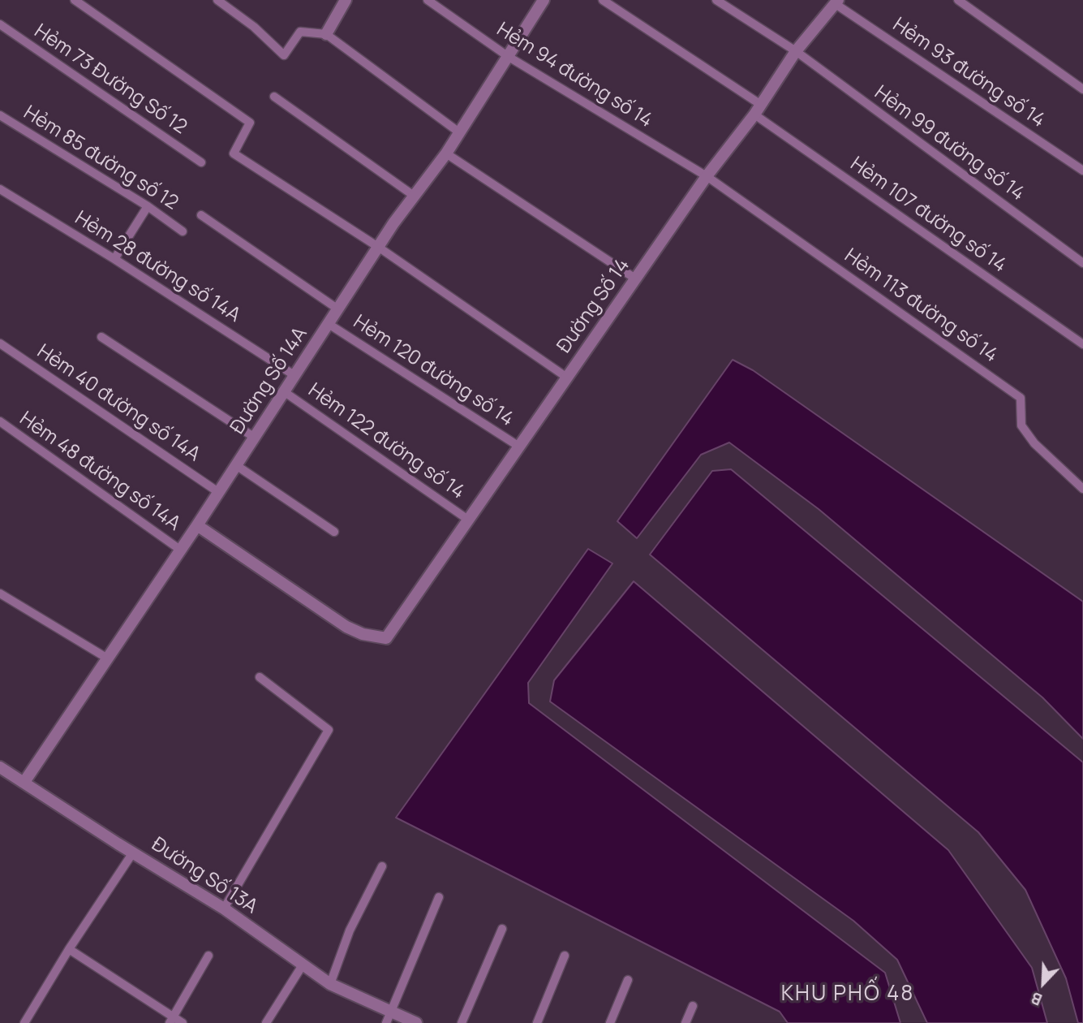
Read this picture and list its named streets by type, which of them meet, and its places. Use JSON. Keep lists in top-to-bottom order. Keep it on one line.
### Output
{"streets":{"street":["Đường Số 14","Đường Số 14A","Đường Số 13A"],"lane":["Hẻm 93 đường số 14","Hẻm 94 đường số 14","Hẻm 73 Đường Số 12","Hẻm 99 đường số 14","Hẻm 85 đường số 12","Hẻm 107 đường số 14","Hẻm 28 đường số 14A","Hẻm 113 đường số 14","Hẻm 120 đường số 14","Hẻm 40 đường số 14A","Hẻm 122 đường số 14","Hẻm 48 đường số 14A"]},"crossings":[["Hẻm 93 đường số 14","Đường Số 14"],["Hẻm 94 đường số 14","Đường Số 14"],["Hẻm 94 đường số 14","Hẻm 113 đường số 14"],["Hẻm 94 đường số 14","Đường Số 14A"],["Hẻm 99 đường số 14","Đường Số 14"],["Hẻm 107 đường số 14","Đường Số 14"],["Hẻm 28 đường số 14A","Đường Số 14A"],["Đường Số 14","Hẻm 113 đường số 14"],["Đường Số 14","Hẻm 120 đường số 14"],["Đường Số 14","Đường Số 14A"],["Đường Số 14","Hẻm 122 đường số 14"],["Hẻm 120 đường số 14","Đường Số 14A"],["Đường Số 14A","Hẻm 40 đường số 14A"],["Đường Số 14A","Hẻm 122 đường số 14"],["Đường Số 14A","Hẻm 48 đường số 14A"],["Đường Số 14A","Đường Số 13A"]],"districts":["KHU PHỐ 48"],"north":"bottom left"}
